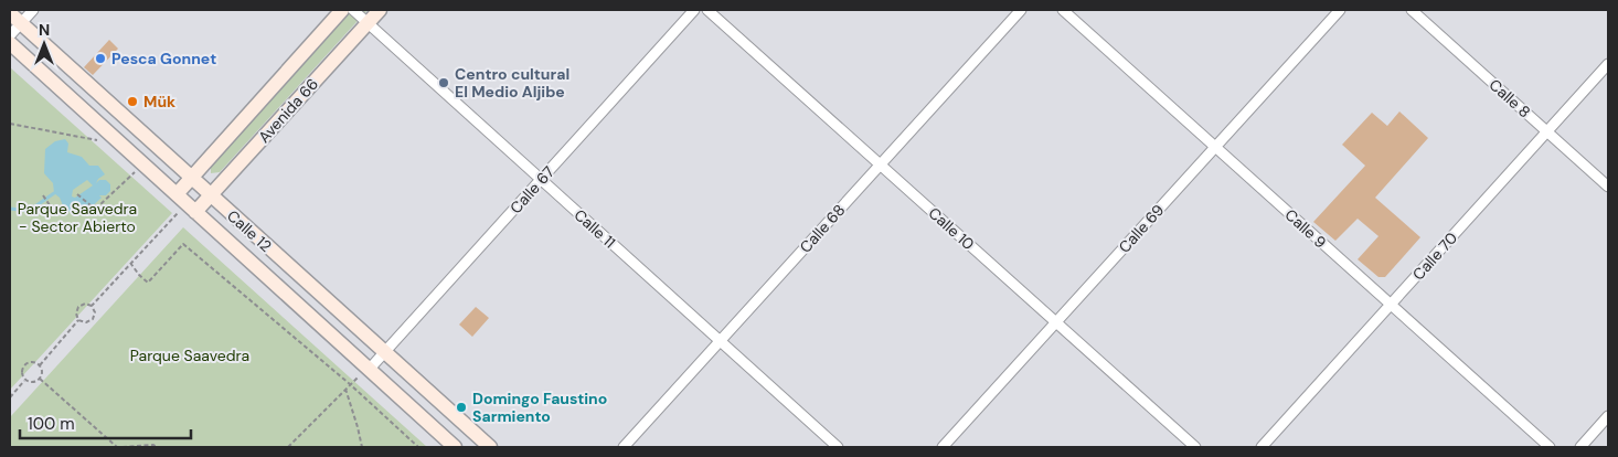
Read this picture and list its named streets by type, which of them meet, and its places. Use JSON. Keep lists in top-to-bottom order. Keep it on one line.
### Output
{"streets":{"main road":["Avenida 66","Calle 12"],"street":["Calle 8","Calle 67","Calle 11","Calle 68","Calle 10","Calle 69","Calle 9","Calle 70"]},"crossings":[["Calle 8","Calle 70"],["Avenida 66","Calle 11"],["Avenida 66","Calle 12"],["Calle 67","Calle 11"],["Calle 67","Calle 12"],["Calle 11","Calle 68"],["Calle 68","Calle 10"],["Calle 10","Calle 69"],["Calle 69","Calle 9"],["Calle 9","Calle 70"]],"parks":["Parque Saavedra - Sector Abierto","Parque Saavedra"],"places":["Pesca Gonnet","Centro cultural El Medio Aljibe","Mük","Domingo Faustino Sarmiento"],"scale_bar":"100 m","north":"top"}
